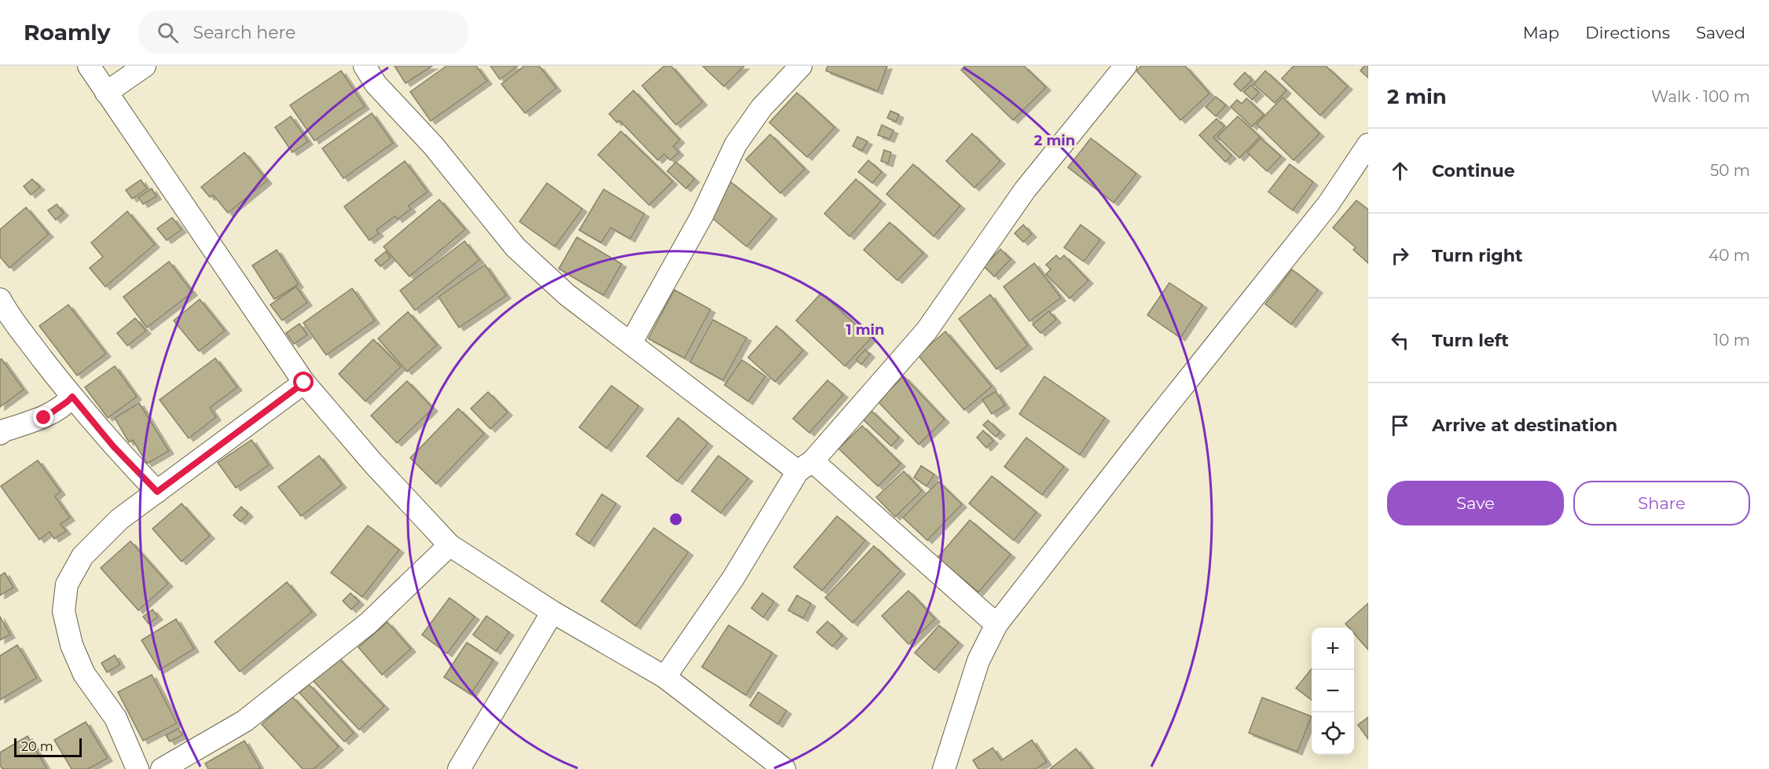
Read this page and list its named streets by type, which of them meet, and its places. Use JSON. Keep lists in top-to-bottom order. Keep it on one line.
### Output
{"scale_bar":"20 m","page":{"header":"Roamly","search":"Search here","nav":["Map","Directions","Saved"],"heading":["2 min","Walk · 100 m"],"list":[["Continue","50 m"],["Turn right","40 m"],["Turn left","10 m"],"Arrive at destination"],"buttons":["Save","Share"],"map_buttons":["+","−"],"scale":"20 m"},"rings":["2 min","1 min"]}
